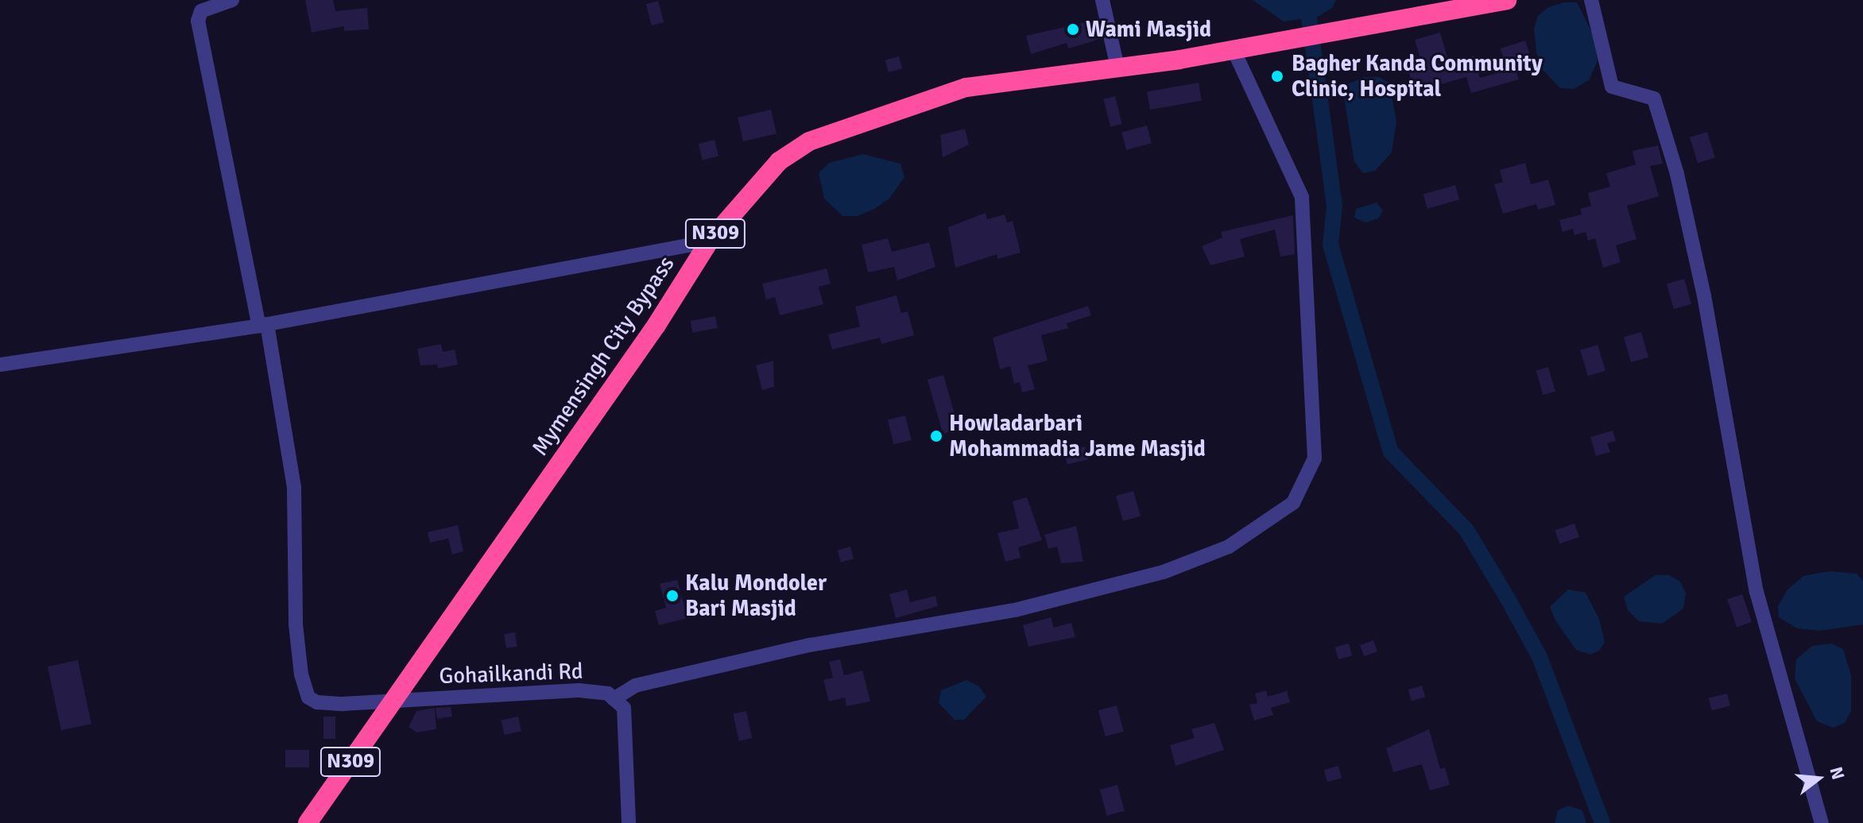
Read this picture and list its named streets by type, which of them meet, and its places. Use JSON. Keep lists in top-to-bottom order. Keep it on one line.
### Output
{"streets":{"highway":["N309","Mymensingh City Bypass"],"street":["Gohailkandi Rd"]},"crossings":[["Mymensingh City Bypass","Gohailkandi Rd"]],"places":["Wami Masjid","Bagher Kanda Community Clinic, Hospital","Howladarbari Mohammadia Jame Masjid","Kalu Mondoler Bari Masjid"],"north":"right"}
